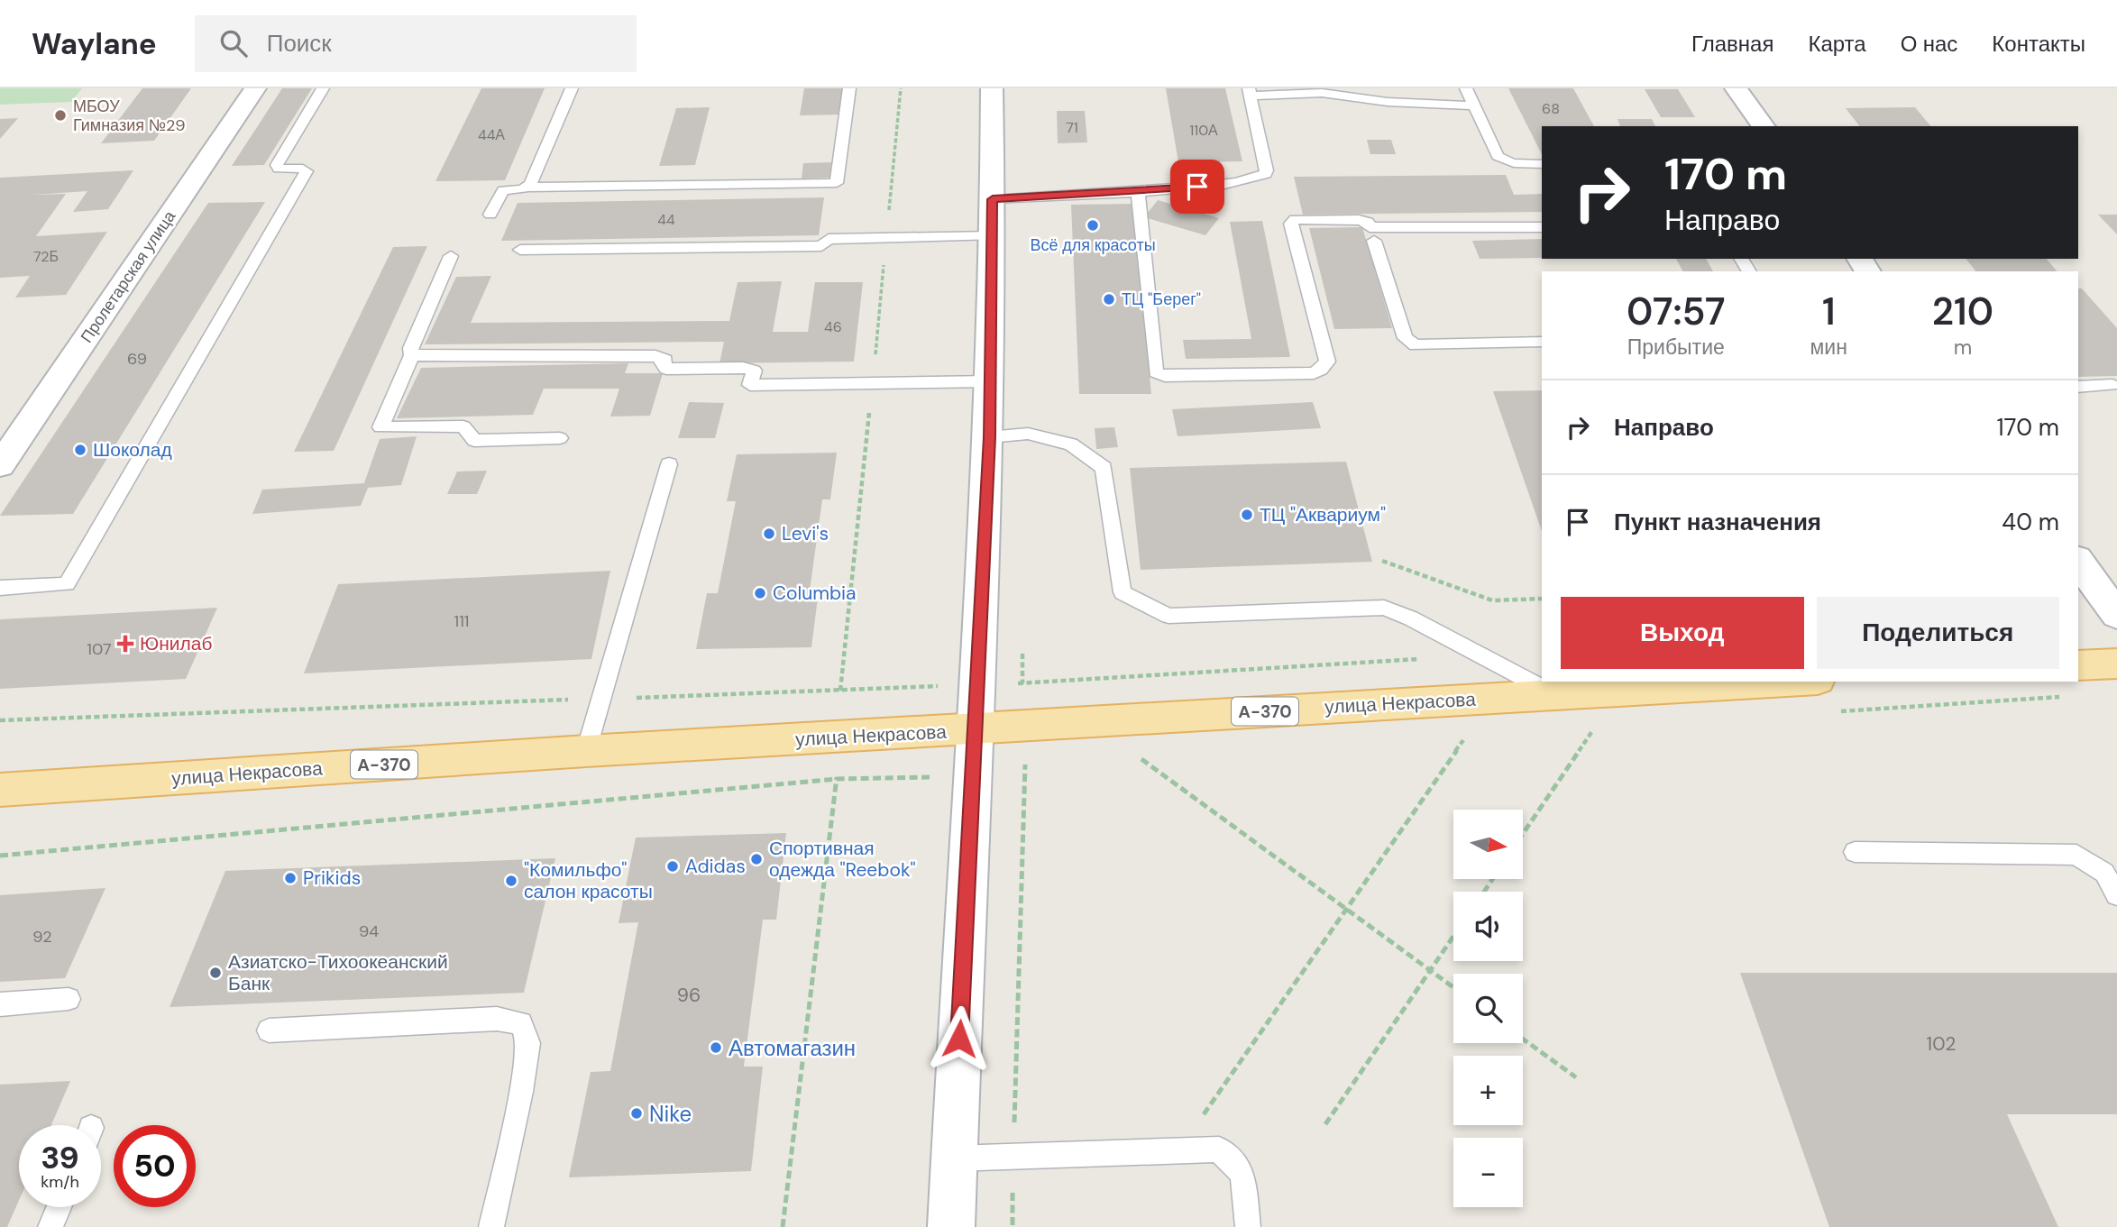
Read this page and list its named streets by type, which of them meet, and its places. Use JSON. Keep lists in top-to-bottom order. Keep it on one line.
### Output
{"streets":{"main road":["Пролетарская улица","улица Некрасова","А-370"]},"places":{"other":["МБОУ Гимназия №29","Всё для красоты","ТЦ \"Берег\"","Шоколад","ТЦ \"Аквариум\"","Levi's","Columbia","Спортивная одежда \"Reebok\"","Adidas","Prikids","\"Комильфо\" салон красоты","Азиатско-Тихоокеанский Банк","Автомагазин","Nike"],"health":["Юнилаб"]},"house_numbers":["68","71","110А","44А","44","72Б","46","69","111","107","94","92","96","102"],"north":"right","page":{"header":"Waylane","search":"Поиск","nav":["Главная","Карта","О нас","Контакты"],"turn":["170 m","Направо"],"eta":["07:57","Прибытие","1","мин","210","m"],"list":[{"name":"Направо","value":"170 m"},{"name":"Пункт назначения","value":"40 m"}],"buttons":["Выход","Поделиться"],"map_buttons":["+","−"],"speed":"39 km/h","limit":"50"}}
